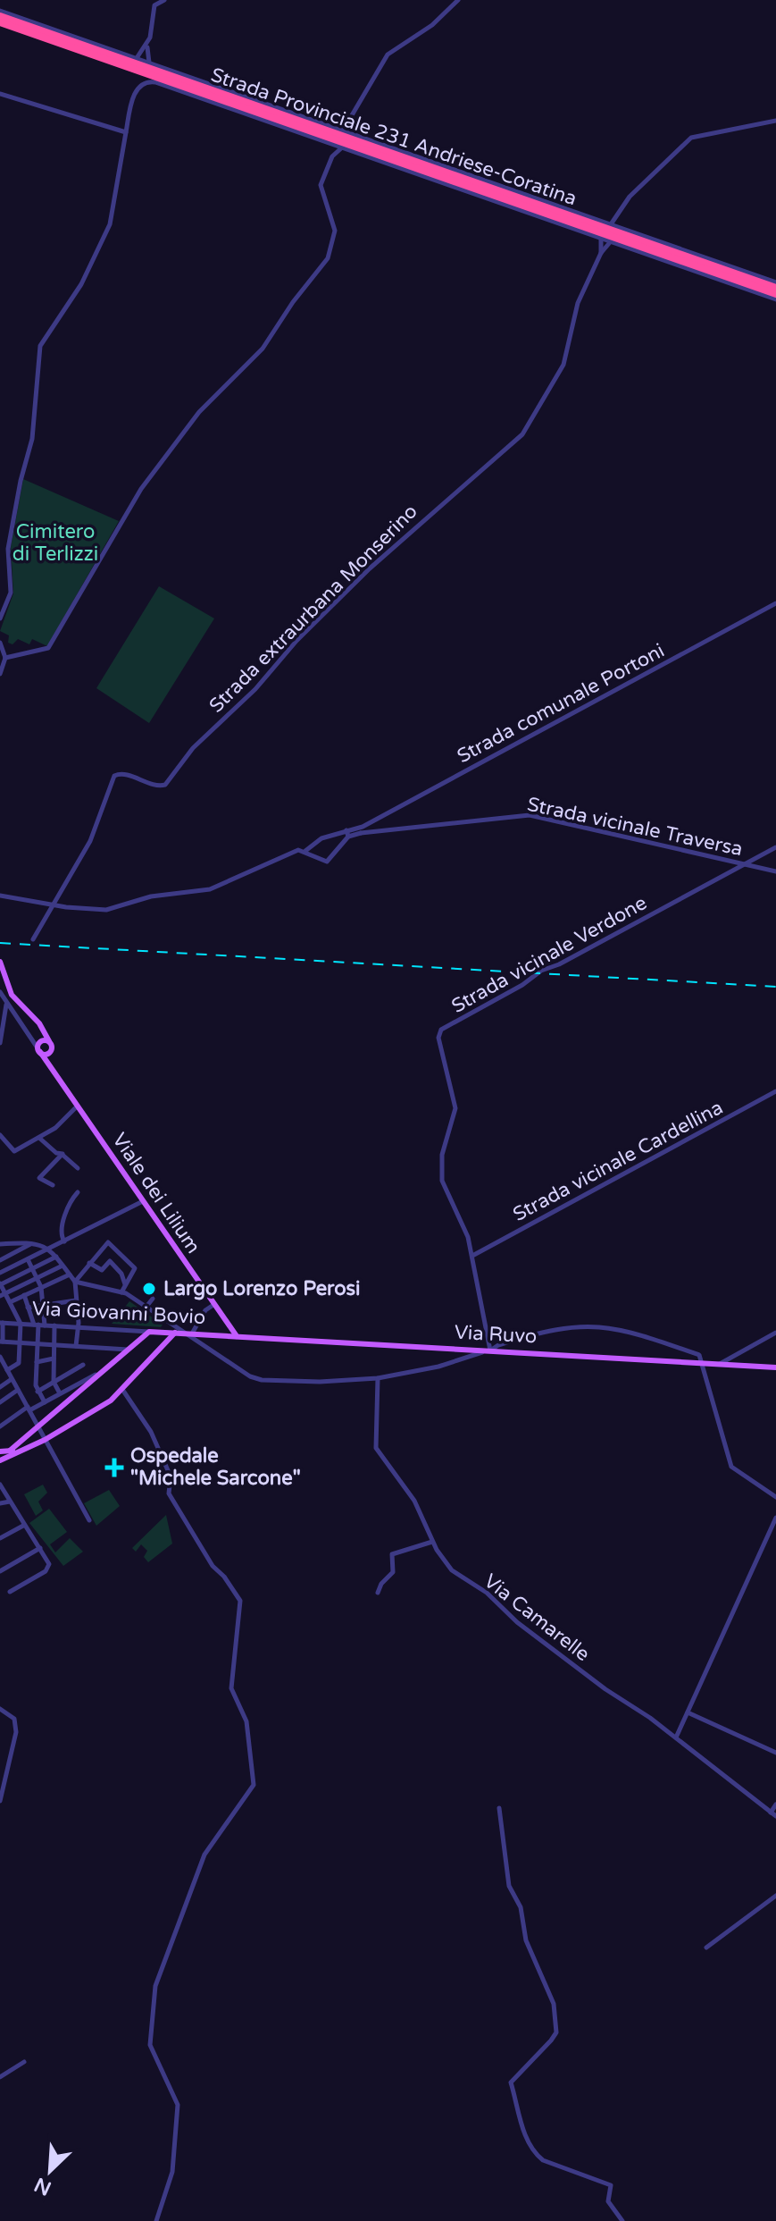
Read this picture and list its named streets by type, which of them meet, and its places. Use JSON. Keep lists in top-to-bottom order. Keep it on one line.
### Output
{"streets":{"highway":["Strada Provinciale 231 Andriese-Coratina"],"main road":["Viale dei Lilium","Via Giovanni Bovio","Via Ruvo"],"street":["Strada extraurbana Monserino","Strada comunale Portoni","Strada vicinale Traversa","Strada vicinale Verdone","Strada vicinale Cardellina","Via Camarelle"]},"crossings":[["Strada comunale Portoni","Strada vicinale Traversa"],["Strada vicinale Traversa","Strada vicinale Verdone"],["Strada vicinale Verdone","Strada vicinale Cardellina"],["Strada vicinale Verdone","Via Ruvo"],["Viale dei Lilium","Via Giovanni Bovio"],["Viale dei Lilium","Via Ruvo"],["Via Giovanni Bovio","Via Ruvo"]],"parks":["Cimitero di Terlizzi"],"places":{"other":["Largo Lorenzo Perosi"],"health":["Ospedale \"Michele Sarcone\""]},"north":"bottom left"}
